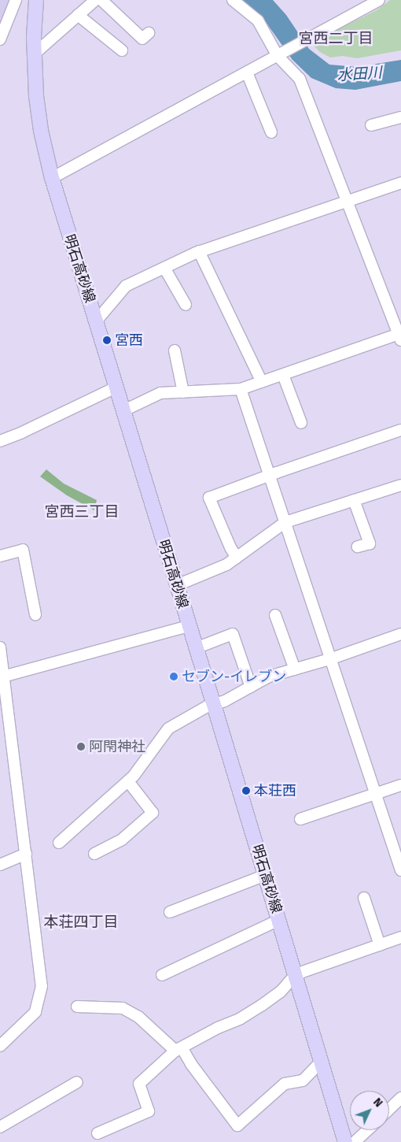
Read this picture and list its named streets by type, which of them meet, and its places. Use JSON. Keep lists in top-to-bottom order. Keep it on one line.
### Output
{"streets":{"main road":["明石高砂線"]},"districts":["宮西二丁目","宮西三丁目","本荘四丁目"],"water":["水田川"],"places":["宮西","セブン-イレブン","阿閇神社","本荘西"],"north":"top right"}
